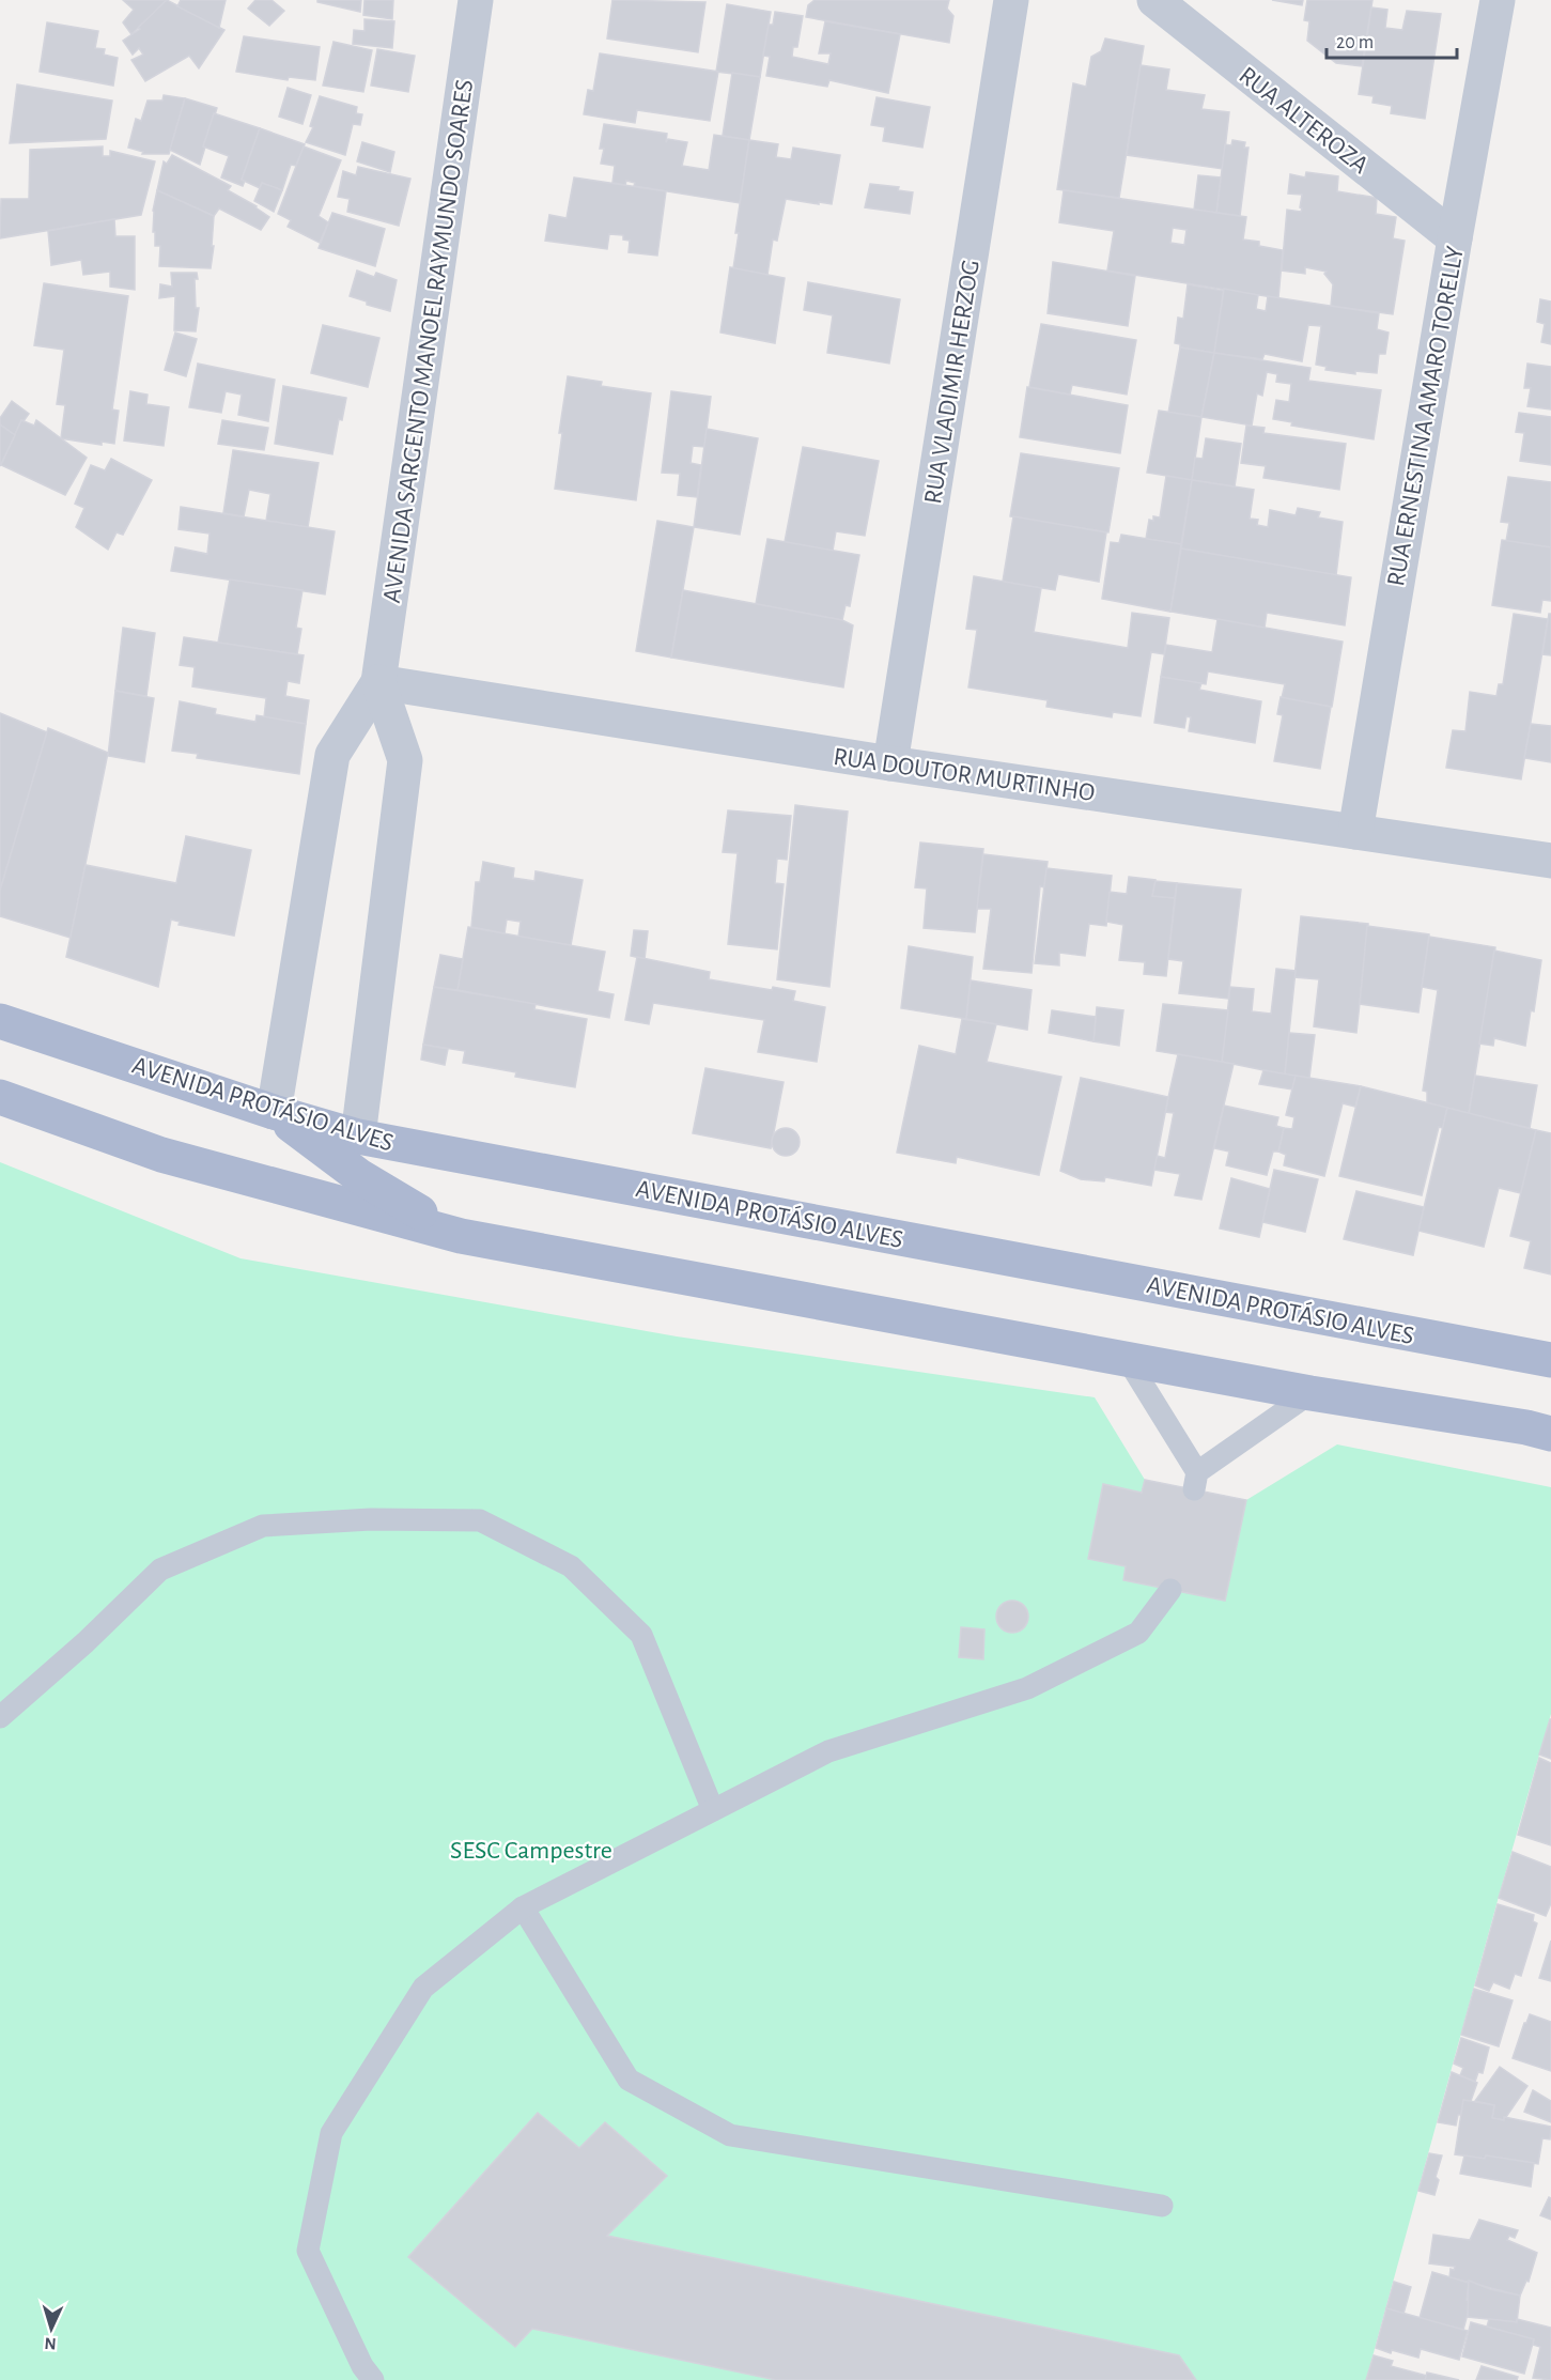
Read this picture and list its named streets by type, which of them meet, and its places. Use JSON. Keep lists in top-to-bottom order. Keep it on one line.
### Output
{"streets":{"main road":["AVENIDA PROTÁSIO ALVES"],"street":["RUA ALTEROZA","AVENIDA SARGENTO MANOEL RAYMUNDO SOARES","RUA VLADIMIR HERZOG","RUA ERNESTINA AMARO TORELLY","RUA DOUTOR MURTINHO"]},"crossings":[["RUA ALTEROZA","RUA ERNESTINA AMARO TORELLY"],["AVENIDA SARGENTO MANOEL RAYMUNDO SOARES","RUA DOUTOR MURTINHO"],["AVENIDA SARGENTO MANOEL RAYMUNDO SOARES","AVENIDA PROTÁSIO ALVES"],["RUA VLADIMIR HERZOG","RUA DOUTOR MURTINHO"],["RUA ERNESTINA AMARO TORELLY","RUA DOUTOR MURTINHO"]],"parks":["SESC Campestre"],"scale_bar":"20 m","north":"bottom"}
